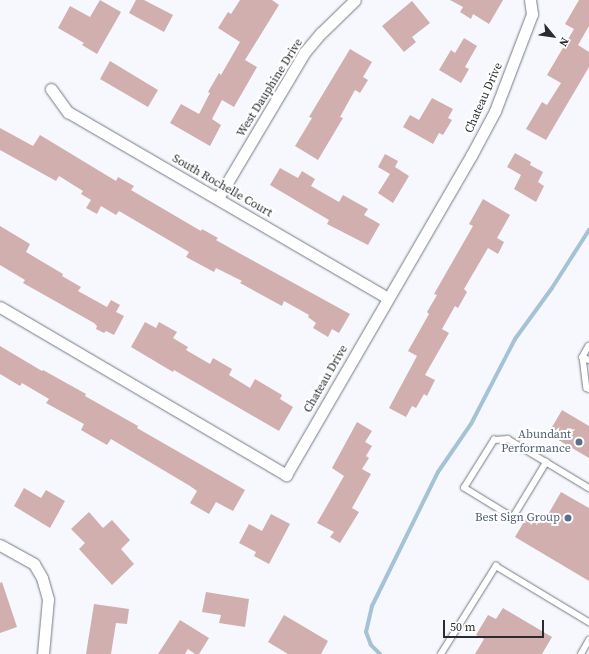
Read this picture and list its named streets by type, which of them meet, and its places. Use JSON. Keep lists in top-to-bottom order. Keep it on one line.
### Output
{"streets":{"street":["West Dauphine Drive","Chateau Drive","South Rochelle Court"]},"crossings":[["West Dauphine Drive","South Rochelle Court"],["Chateau Drive","South Rochelle Court"]],"places":["Abundant Performance","Best Sign Group"],"scale_bar":"50 m","north":"bottom right"}
